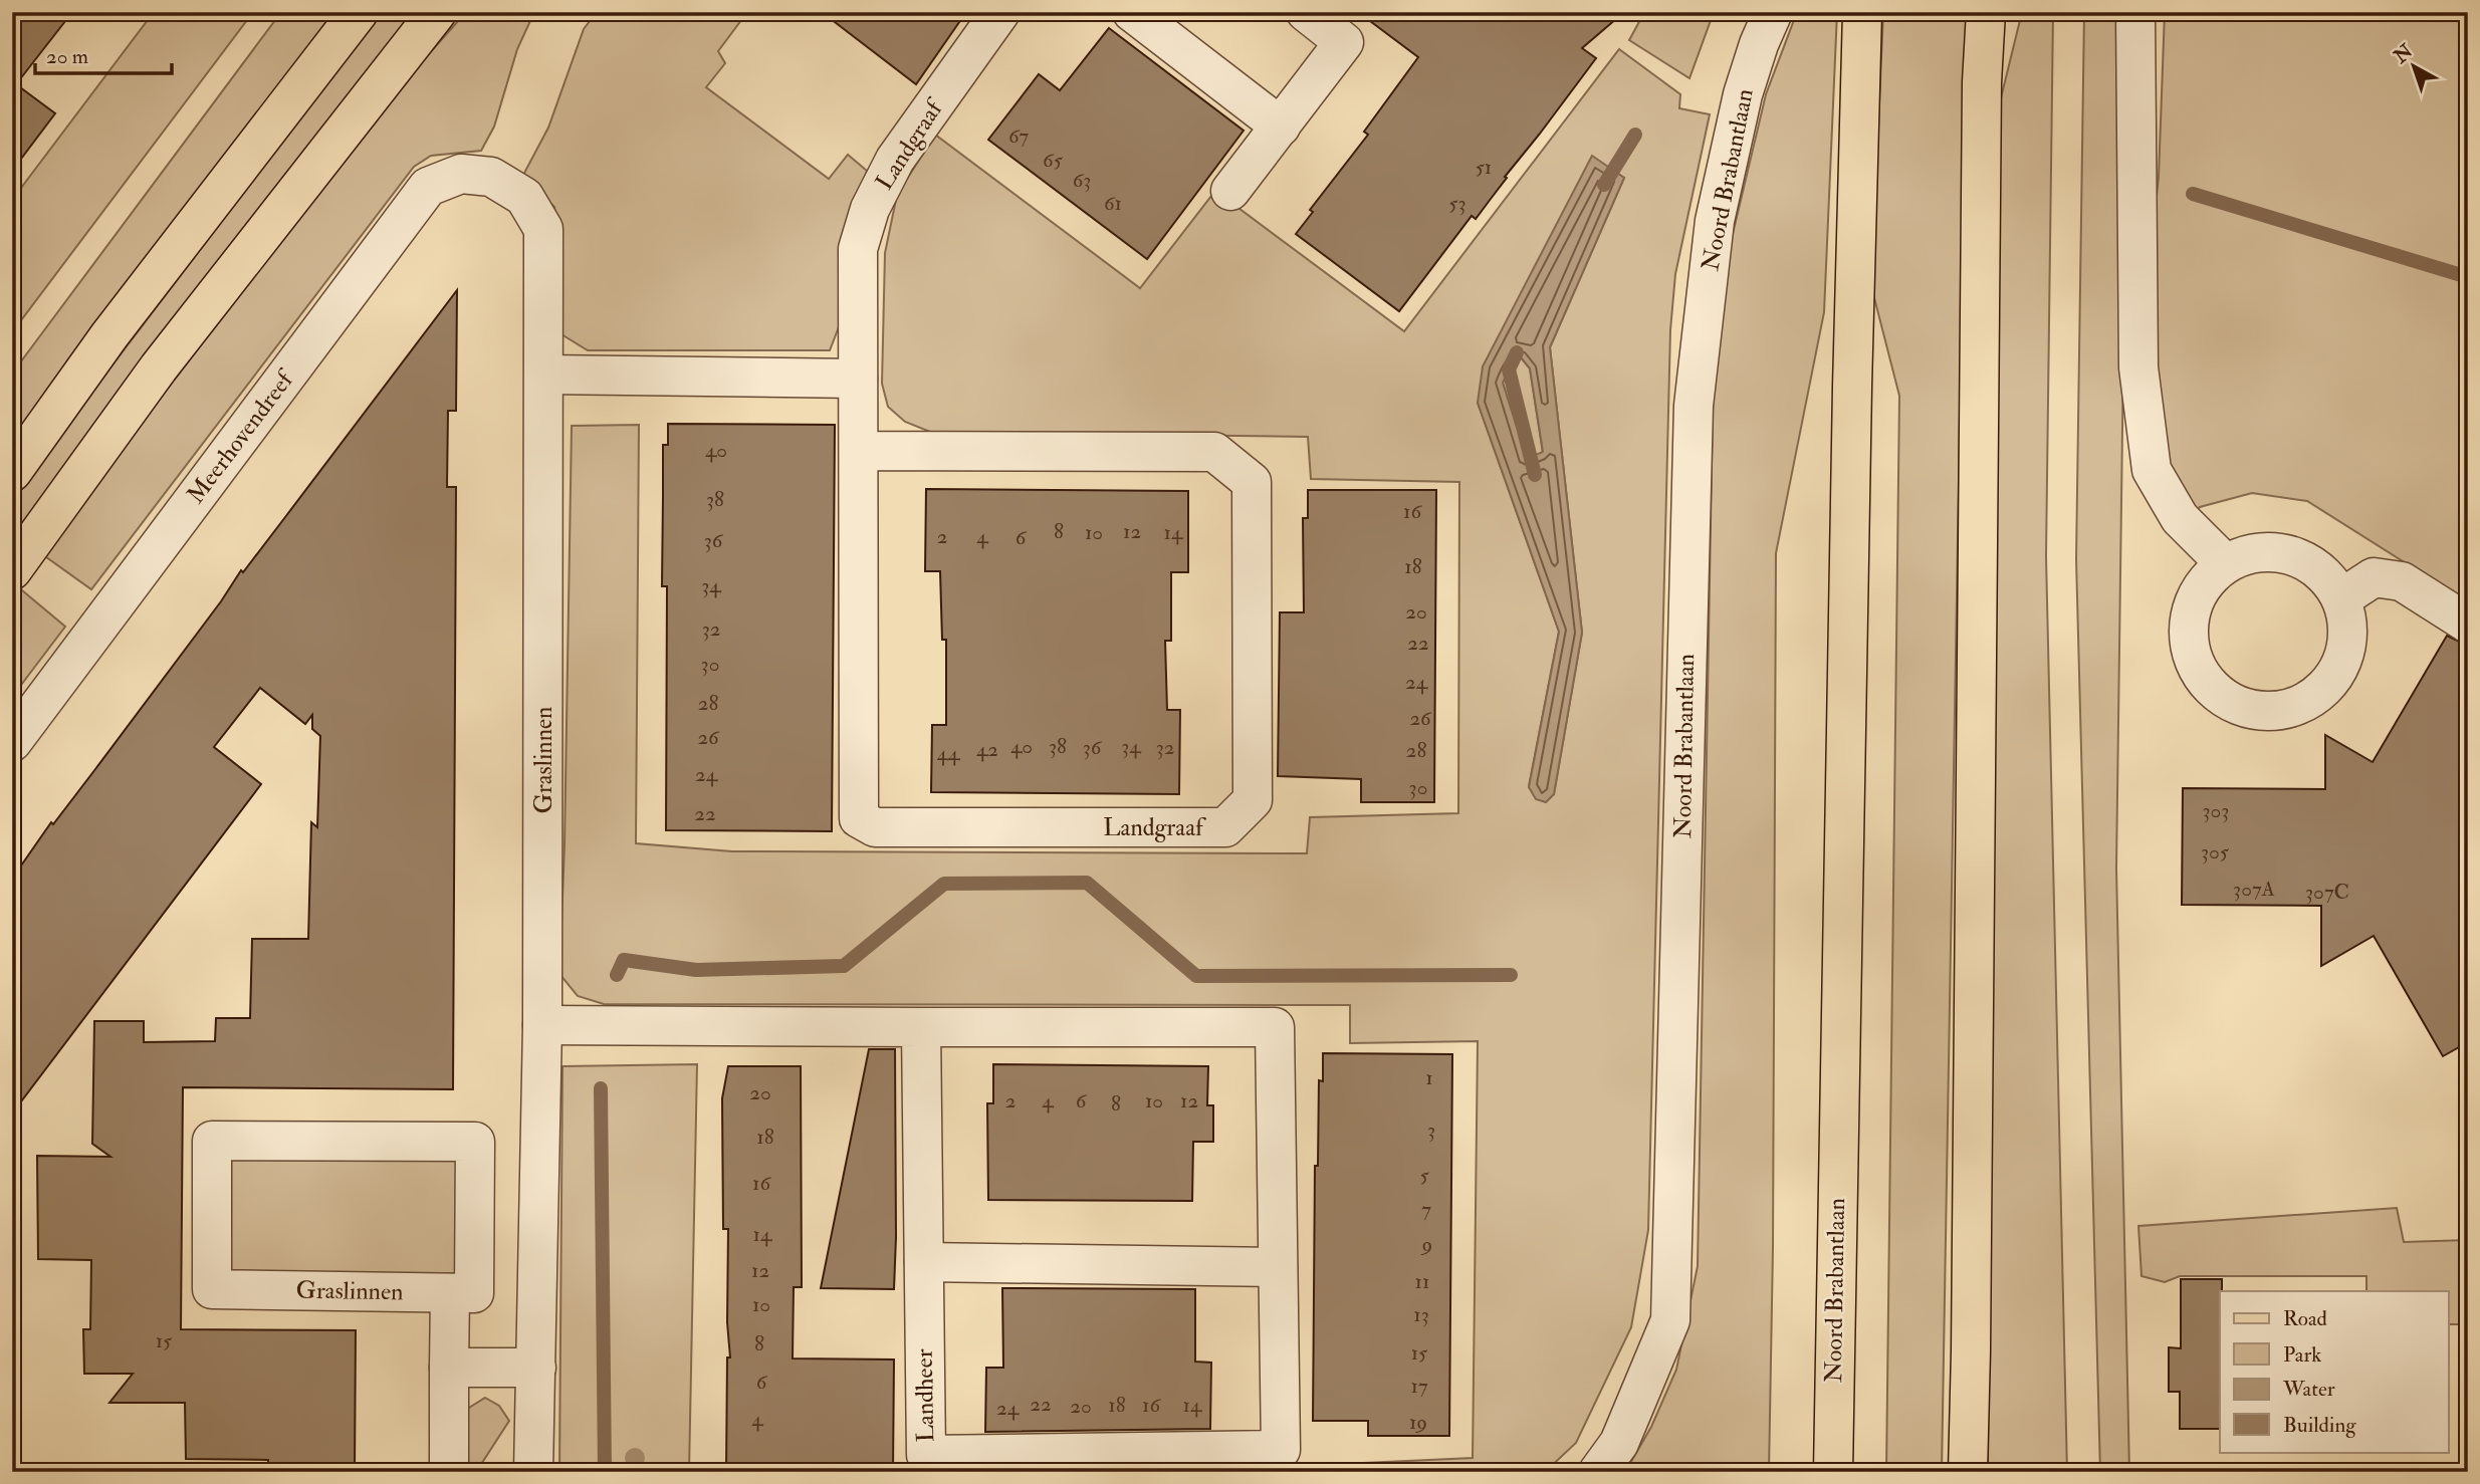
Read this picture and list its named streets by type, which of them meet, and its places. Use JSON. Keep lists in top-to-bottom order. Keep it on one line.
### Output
{"streets":{"main road":["Noord Brabantlaan"],"street":["Landgraaf","Meerhovendreef","Graslinnen","Landheer"]},"crossings":[["Meerhovendreef","Graslinnen"],["Graslinnen","Landheer"]],"house_numbers":["67","65","51","63","61","53","40","38","16","8","12","10","14","2","4","6","36","18","34","20","32","22","30","24","28","26","26","40","38","34","36","32","42","28","44","24","30","303","22","305","307A","307C","1","20","2","4","6","10","12","8","3","18","5","16","7","14","9","12","11","10","13","15","8","15","6","17","22","18","16","14","20","24","4","19"],"legend":["Road","Park","Water","Building"],"scale_bar":"20 m","north":"top left"}
